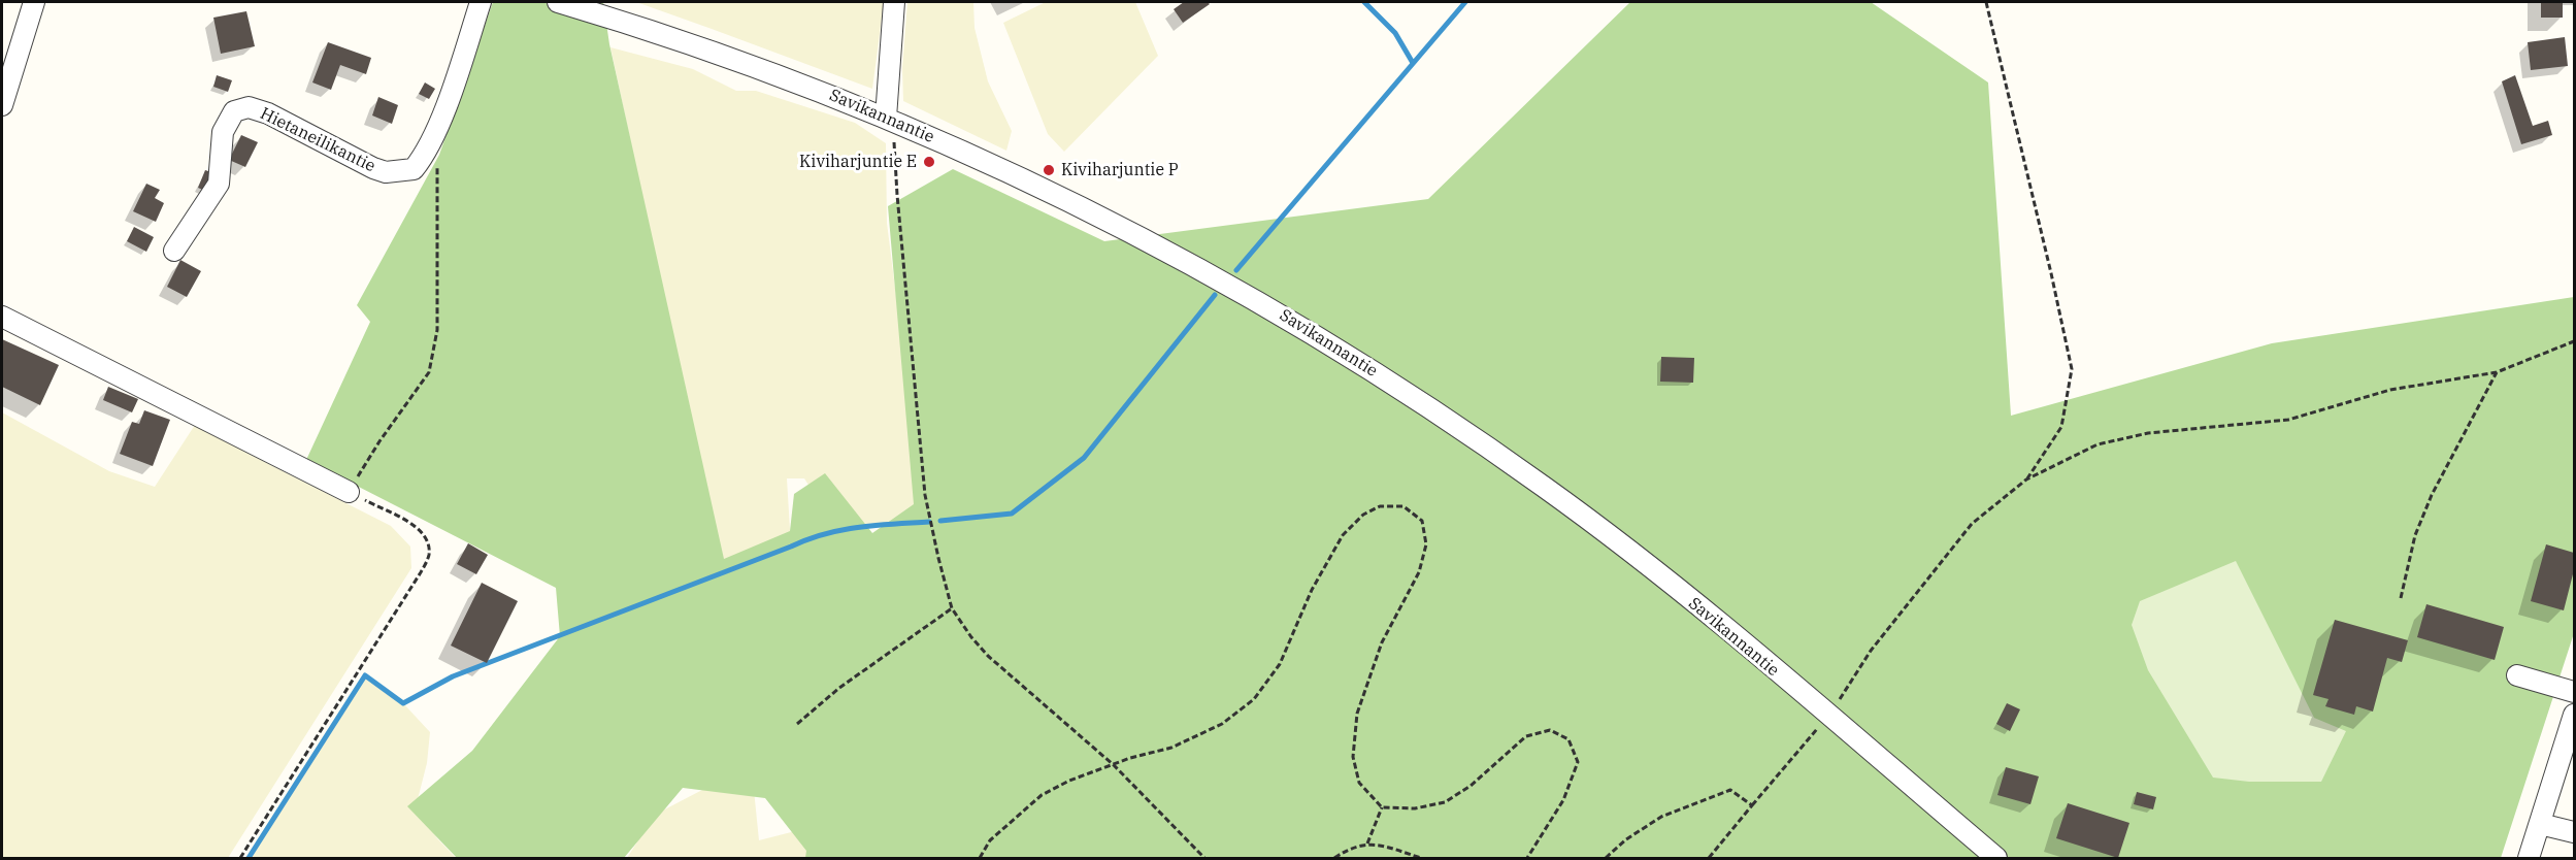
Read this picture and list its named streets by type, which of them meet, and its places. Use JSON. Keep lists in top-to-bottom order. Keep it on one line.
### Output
{"streets":{"street":["Savikannantie","Hietaneilikantie"]},"places":["Kiviharjuntie E","Kiviharjuntie P"]}
